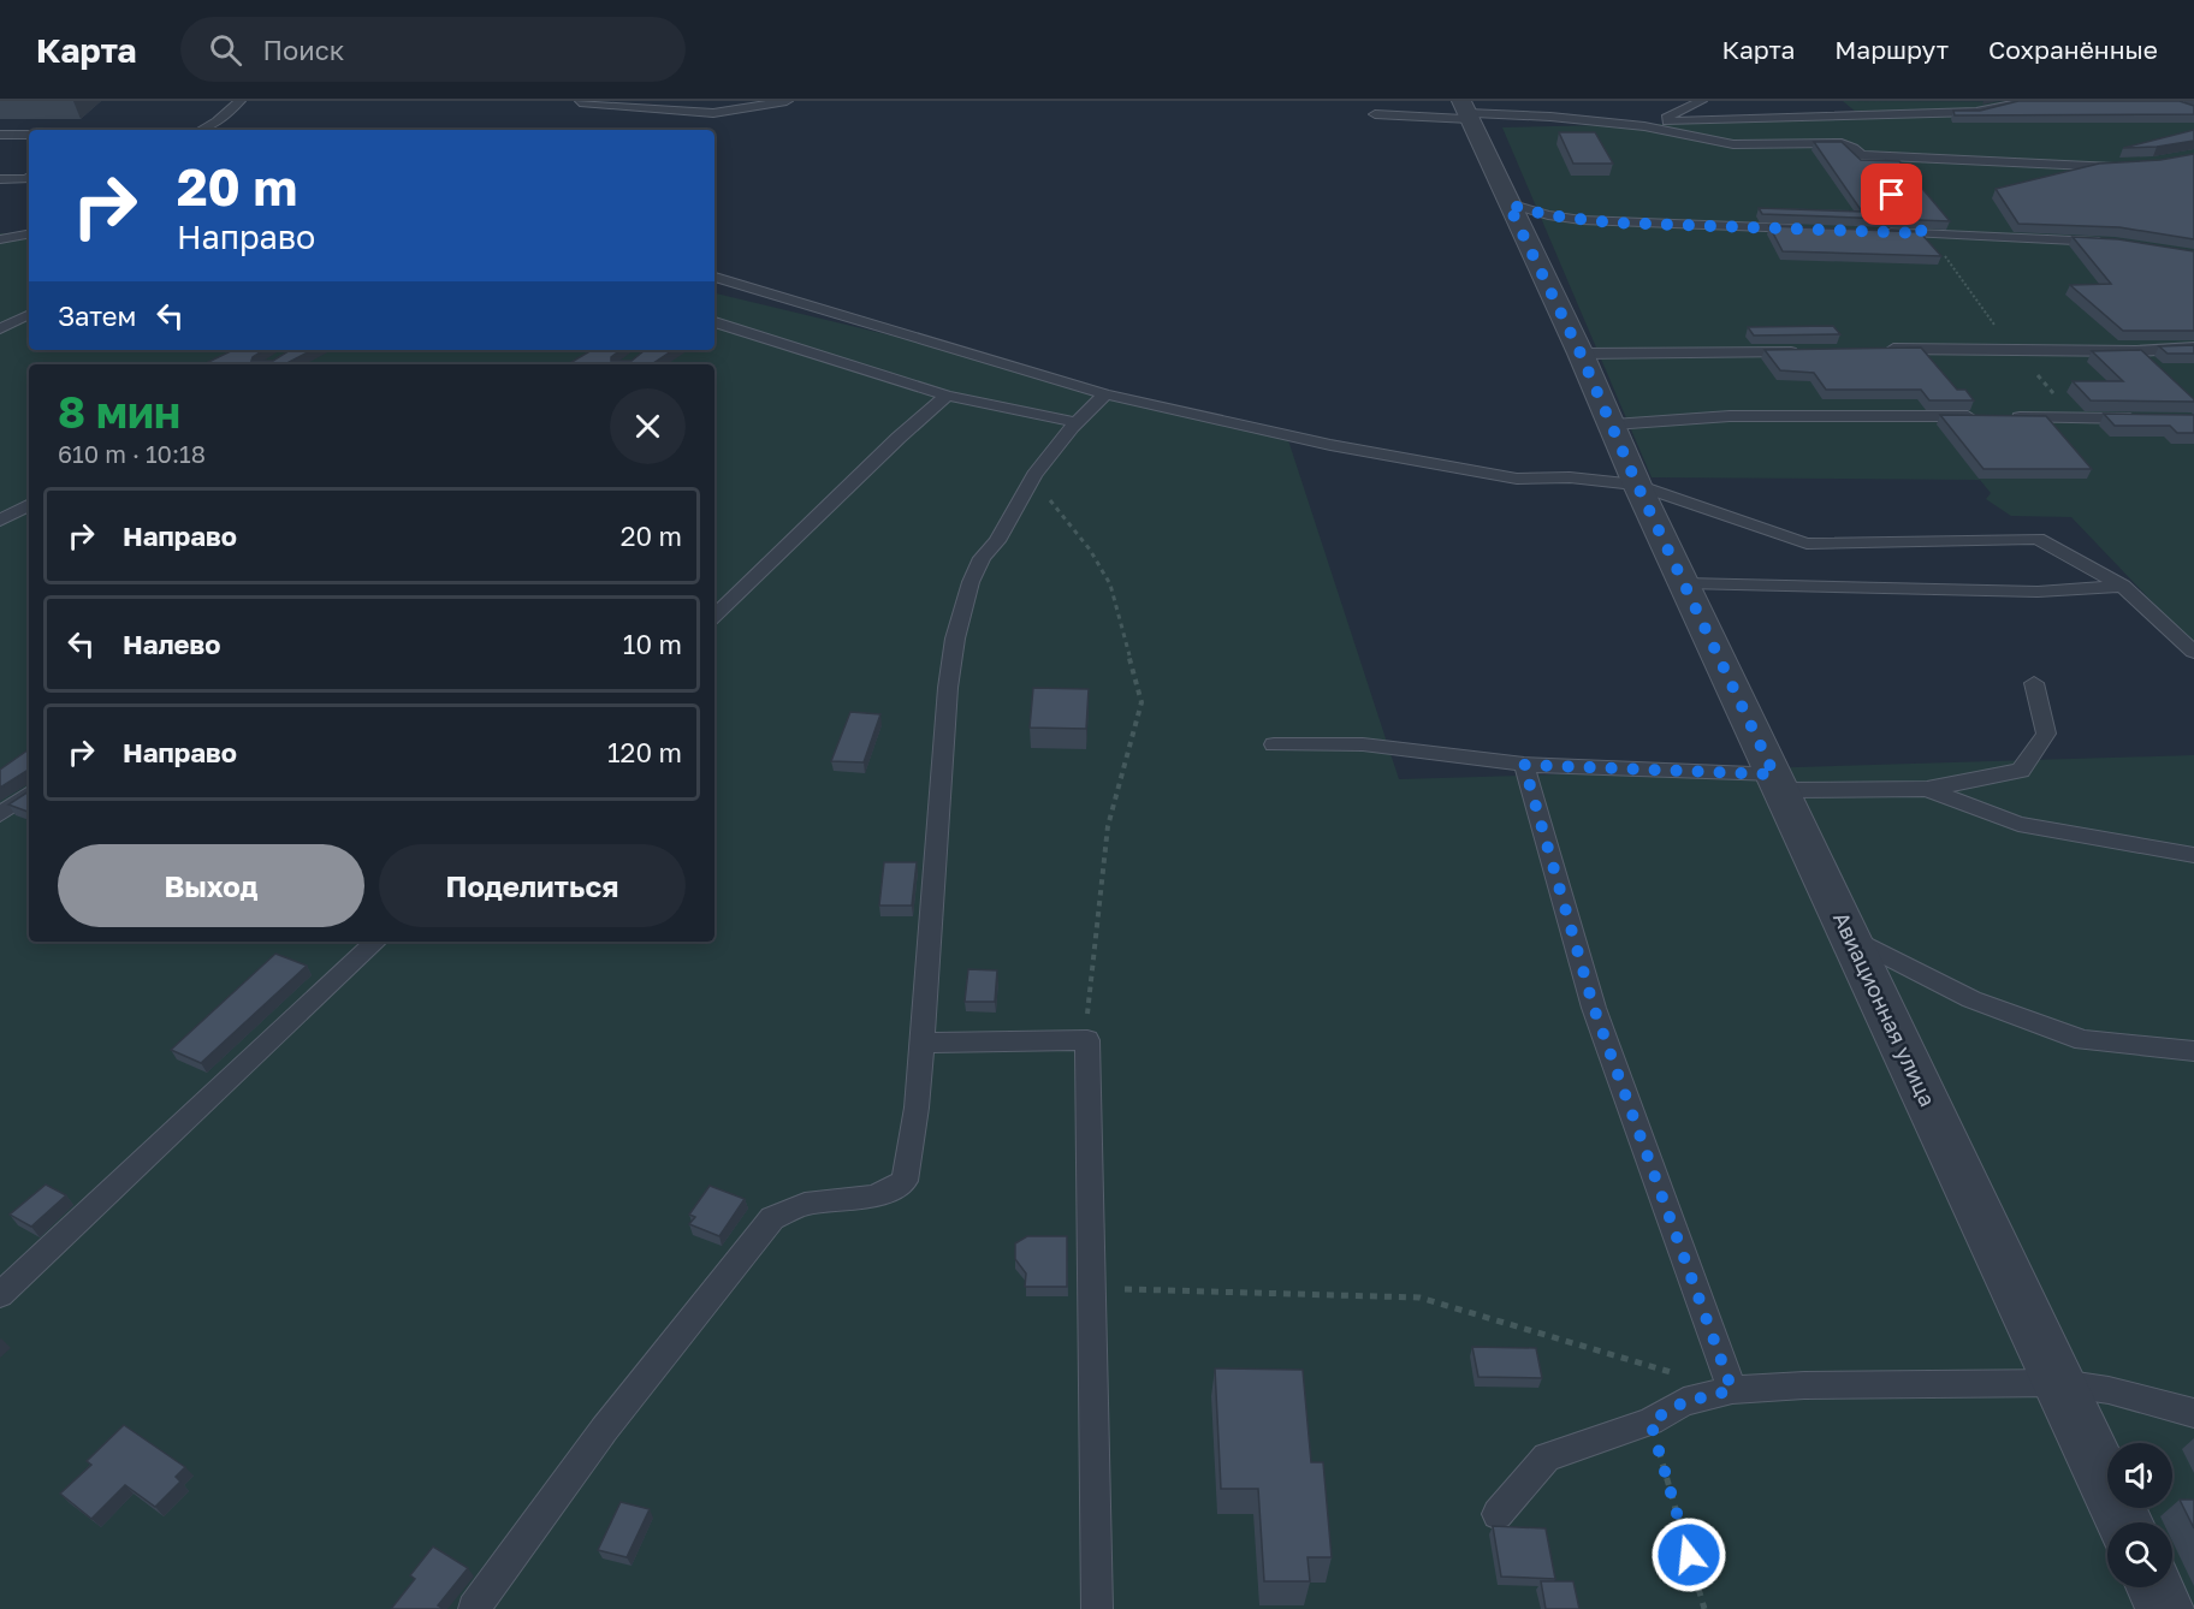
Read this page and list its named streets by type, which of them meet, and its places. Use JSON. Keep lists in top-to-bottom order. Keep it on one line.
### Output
{"streets":{"street":["Авиационная улица"]},"page":{"header":"Карта","search":"Поиск","nav":["Карта","Маршрут","Сохранённые"],"turn":["20 m","Направо"],"then":"Затем","heading":["8 мин","610 m · 10:18"],"list":[{"name":"Направо","value":"20 m"},{"name":"Налево","value":"10 m"},{"name":"Направо","value":"120 m"}],"buttons":["Выход","Поделиться"]}}
